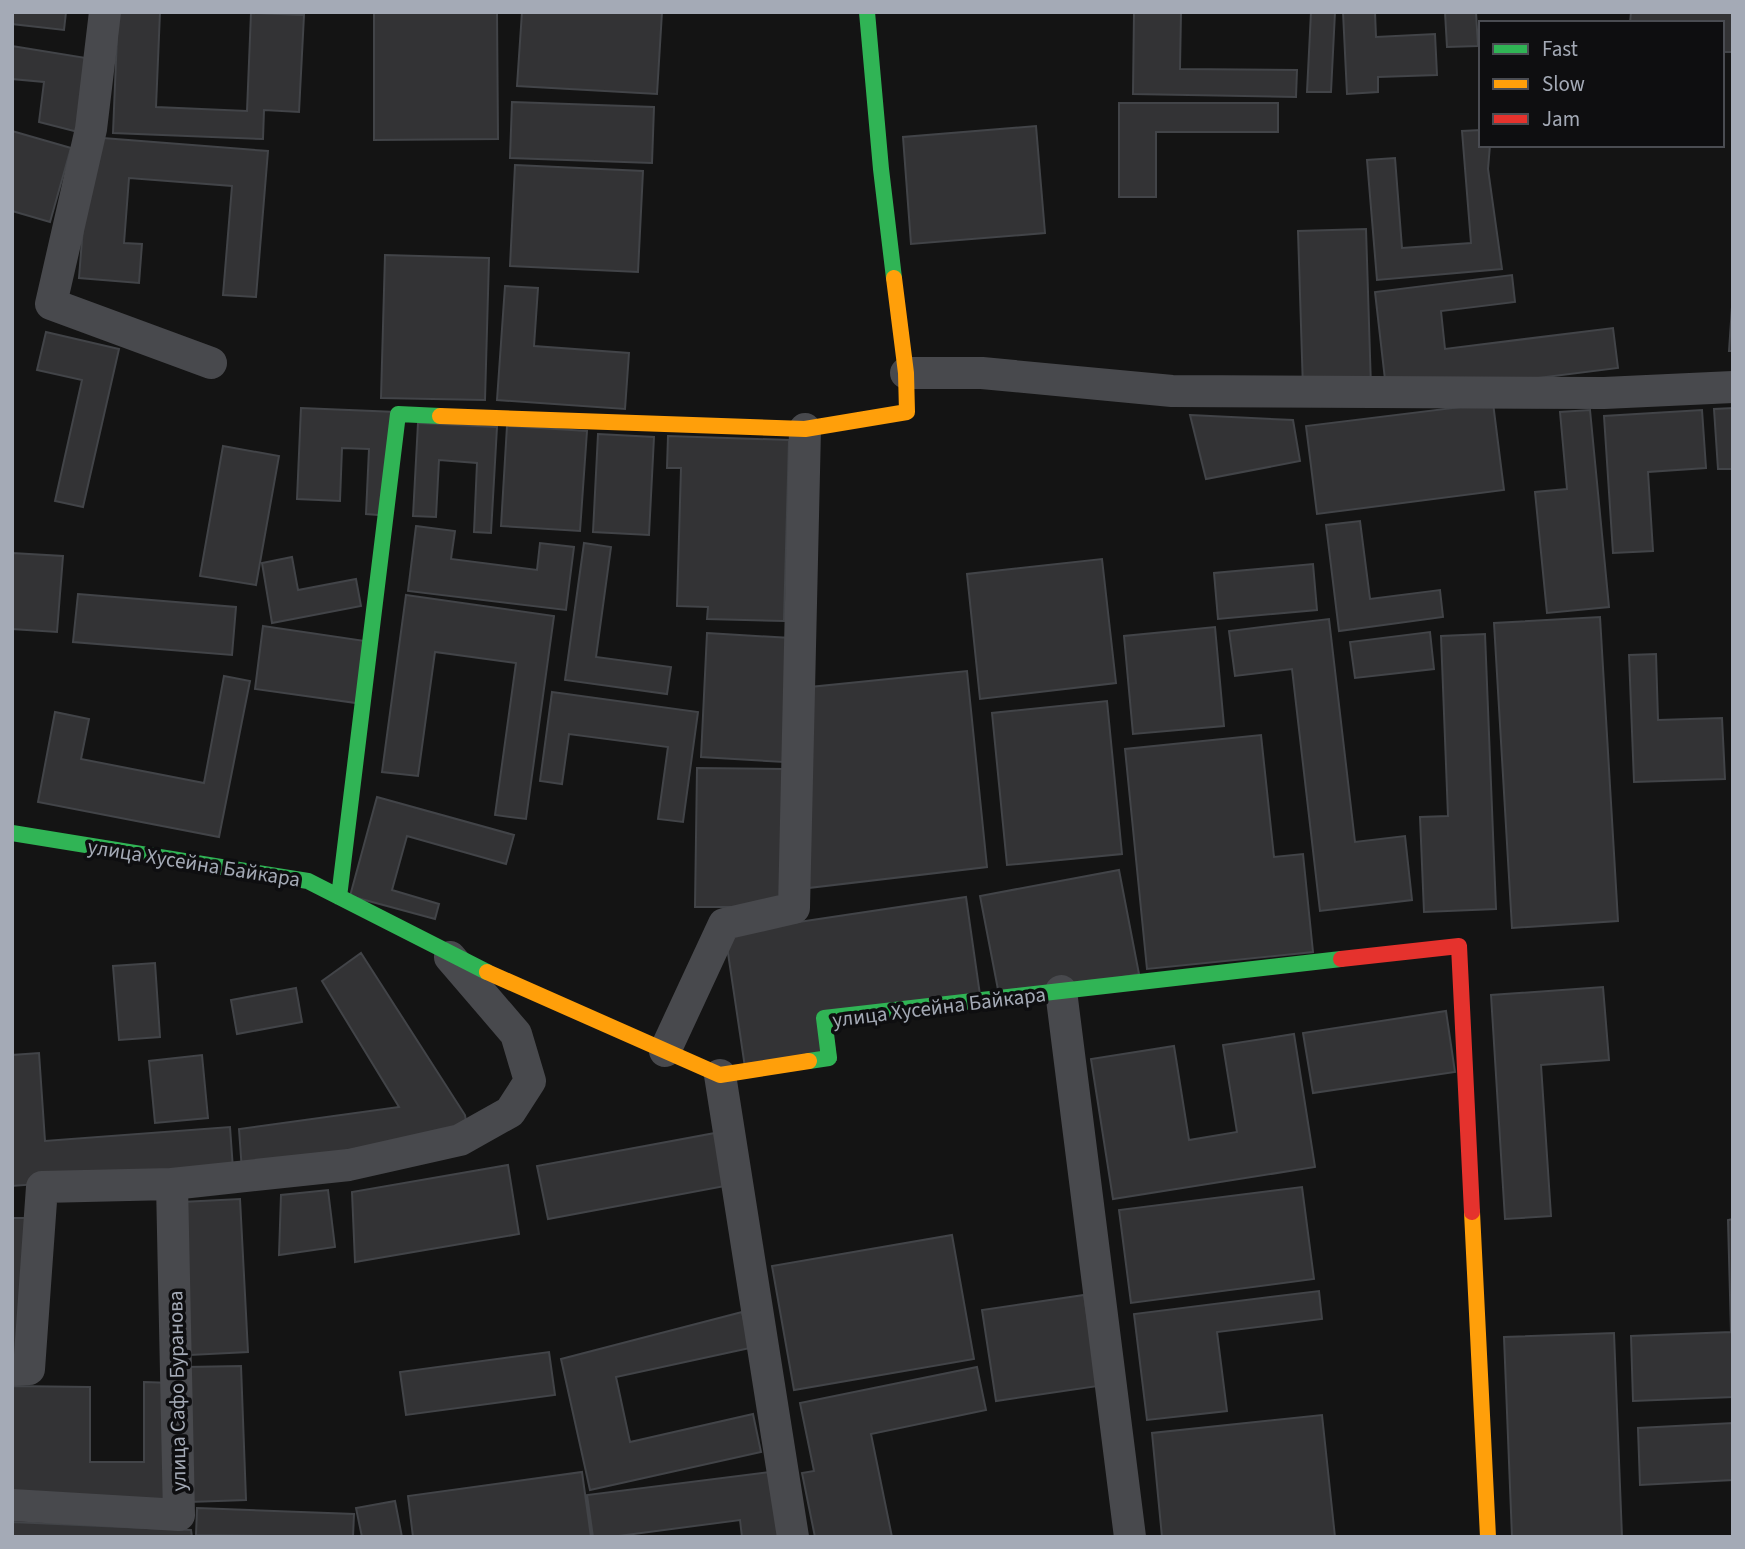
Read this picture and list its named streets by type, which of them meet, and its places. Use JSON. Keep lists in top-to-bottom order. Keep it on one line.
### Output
{"streets":{"street":["улица Хусейна Байкара","улица Сафо Буранова"]},"crossings":[["улица Хусейна Байкара","улица Сафо Буранова"]],"legend":["Fast","Slow","Jam"]}
